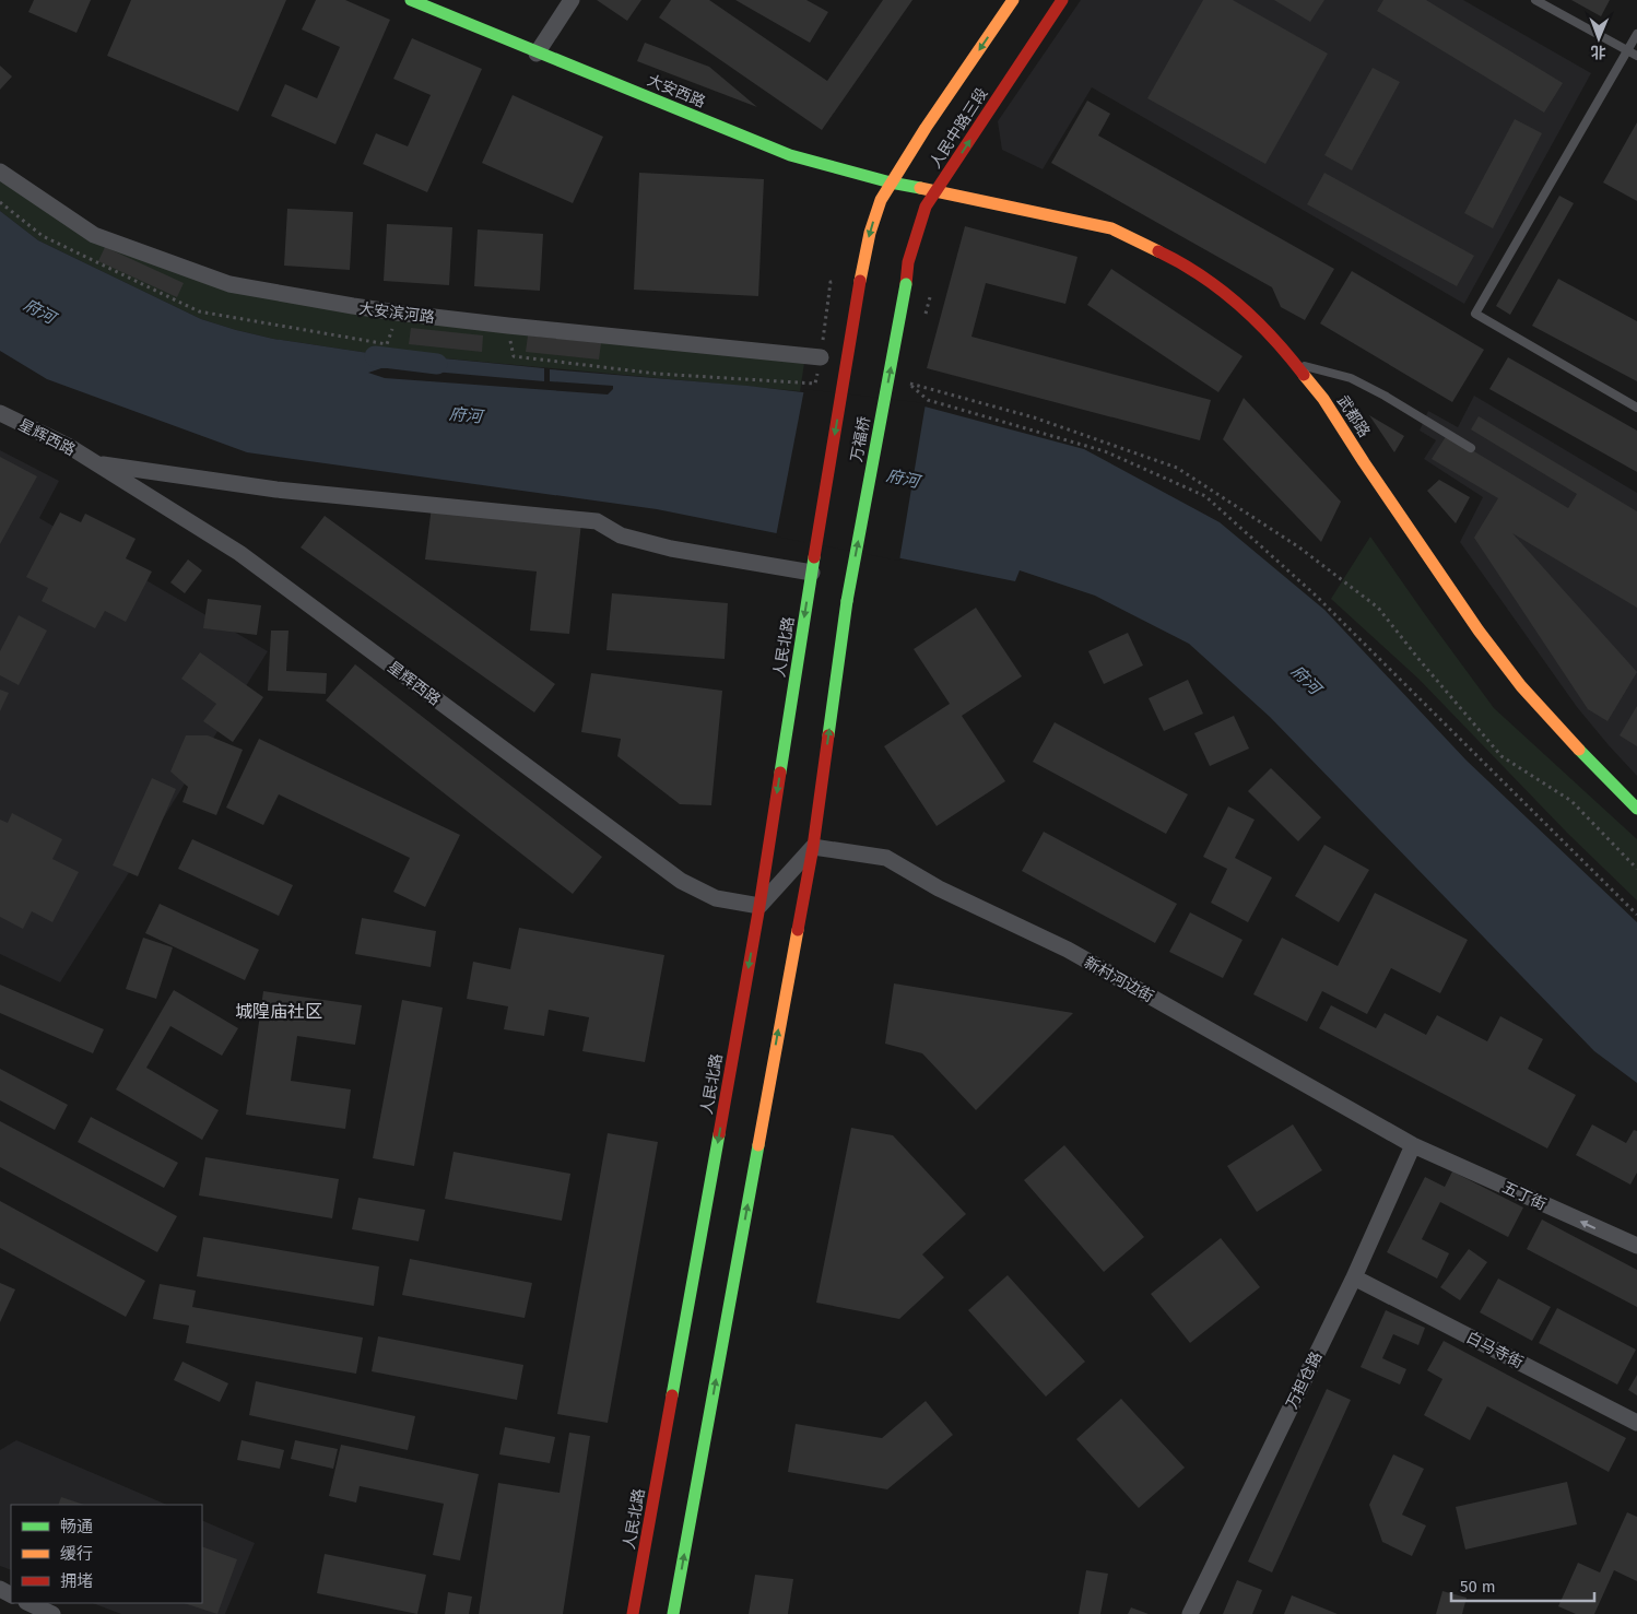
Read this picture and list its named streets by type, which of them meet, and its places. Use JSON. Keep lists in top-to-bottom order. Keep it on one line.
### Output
{"streets":{"main road":["大安西路","人民中路三段","武都路","万福桥","人民北路"],"street":["大安滨河路","星辉西路","新村河边街","五丁街","白马寺街","万担仓路"]},"crossings":[["大安西路","人民中路三段"],["大安西路","武都路"],["人民中路三段","武都路"],["人民中路三段","万福桥"],["星辉西路","人民北路"],["万福桥","人民北路"],["万福桥","新村河边街"],["新村河边街","五丁街"],["新村河边街","万担仓路"],["五丁街","万担仓路"],["白马寺街","万担仓路"]],"one_way":["五丁街"],"districts":["城隍庙社区"],"water":["府河"],"legend":["畅通","缓行","拥堵"],"scale_bar":"50 m","north":"bottom"}
